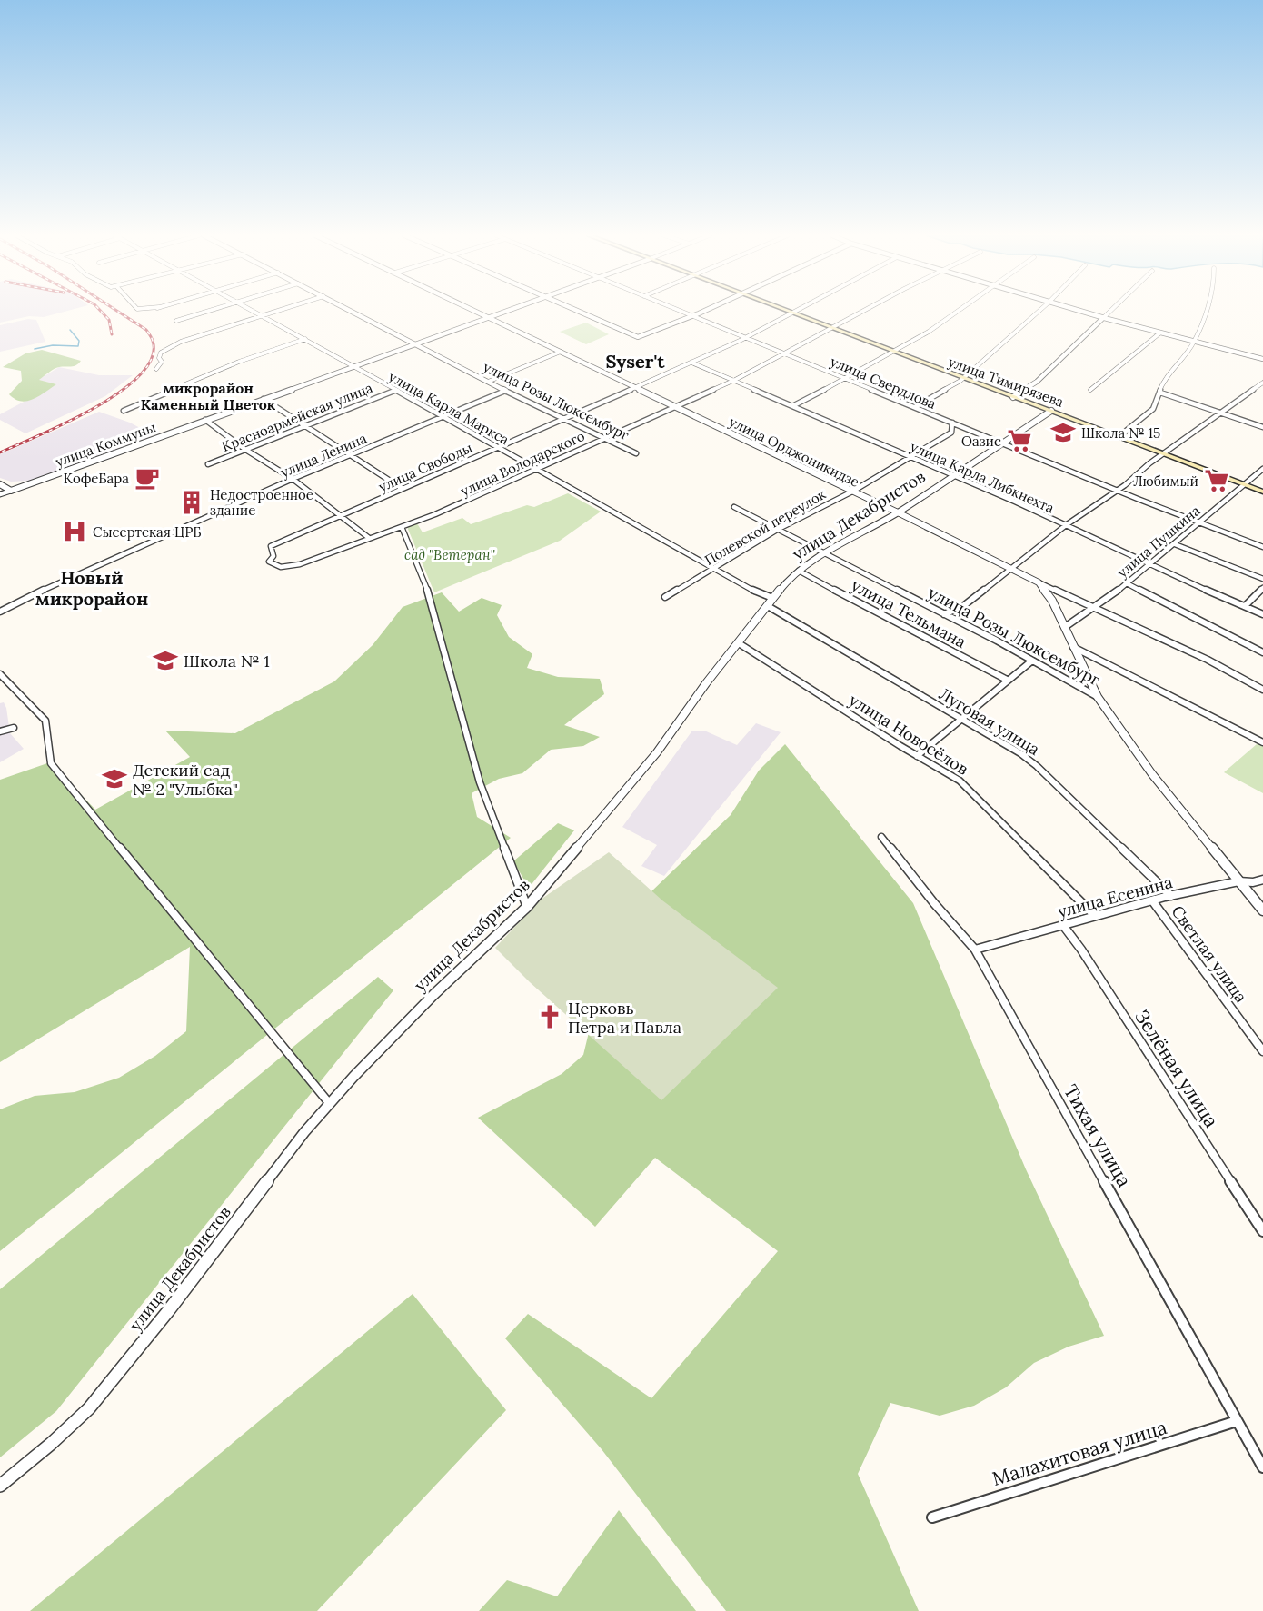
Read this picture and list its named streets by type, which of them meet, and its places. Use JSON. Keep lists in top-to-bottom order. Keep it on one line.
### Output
{"streets":{"main road":["улица Тимирязева"],"street":["улица Свердлова","улица Розы Люксембург","улица Карла Маркса","Красноармейская улица","улица Коммуны","улица Орджоникидзе","улица Ленина","улица Володарского","улица Свободы","улица Карла Либкнехта","улица Декабристов","Полевской переулок","улица Пушкина","улица Тельмана","Луговая улица","улица Новосёлов","улица Есенина","Светлая улица","Зелёная улица","Тихая улица","Малахитовая улица"]},"crossings":[["улица Тимирязева","улица Володарского"],["улица Тимирязева","улица Свободы"],["улица Тимирязева","улица Декабристов"],["улица Тимирязева","улица Пушкина"],["улица Свердлова","улица Володарского"],["улица Свердлова","улица Свободы"],["улица Свердлова","улица Декабристов"],["улица Свердлова","Полевской переулок"],["улица Свердлова","улица Пушкина"],["улица Розы Люксембург","улица Коммуны"],["улица Розы Люксембург","улица Ленина"],["улица Розы Люксембург","улица Володарского"],["улица Розы Люксембург","улица Свободы"],["улица Розы Люксембург","улица Декабристов"],["улица Розы Люксембург","Полевской переулок"],["улица Розы Люксембург","улица Есенина"],["улица Карла Маркса","Красноармейская улица"],["улица Карла Маркса","улица Коммуны"],["улица Карла Маркса","улица Ленина"],["улица Карла Маркса","улица Володарского"],["улица Карла Маркса","улица Свободы"],["улица Карла Маркса","улица Декабристов"],["улица Карла Маркса","Полевской переулок"],["улица Коммуны","улица Орджоникидзе"],["улица Орджоникидзе","улица Володарского"],["улица Орджоникидзе","улица Свободы"],["улица Орджоникидзе","улица Декабристов"],["улица Орджоникидзе","Полевской переулок"],["улица Орджоникидзе","улица Пушкина"],["улица Володарского","улица Свободы"],["улица Володарского","улица Карла Либкнехта"],["улица Свободы","улица Карла Либкнехта"],["улица Карла Либкнехта","улица Декабристов"],["улица Карла Либкнехта","Полевской переулок"],["улица Карла Либкнехта","улица Пушкина"],["улица Декабристов","улица Тельмана"],["улица Декабристов","Луговая улица"],["улица Декабристов","улица Новосёлов"],["Луговая улица","улица Есенина"],["улица Новосёлов","улица Есенина"],["улица Есенина","Светлая улица"],["улица Есенина","Зелёная улица"],["улица Есенина","Тихая улица"],["Тихая улица","Малахитовая улица"]],"districts":["Syser't","микрорайон Каменный Цветок","Новый микрорайон"],"parks":["сад \"Ветеран\""],"places":{"school or university":["Школа № 15","Школа № 1","Детский сад № 2 \"Улыбка\""],"supermarket":["Оазис","Любимый"],"cafe":["КофеБара"],"building":["Недостроенное здание"],"hospital":["Сысертская ЦРБ"],"church":["Церковь Петра и Павла"]}}
